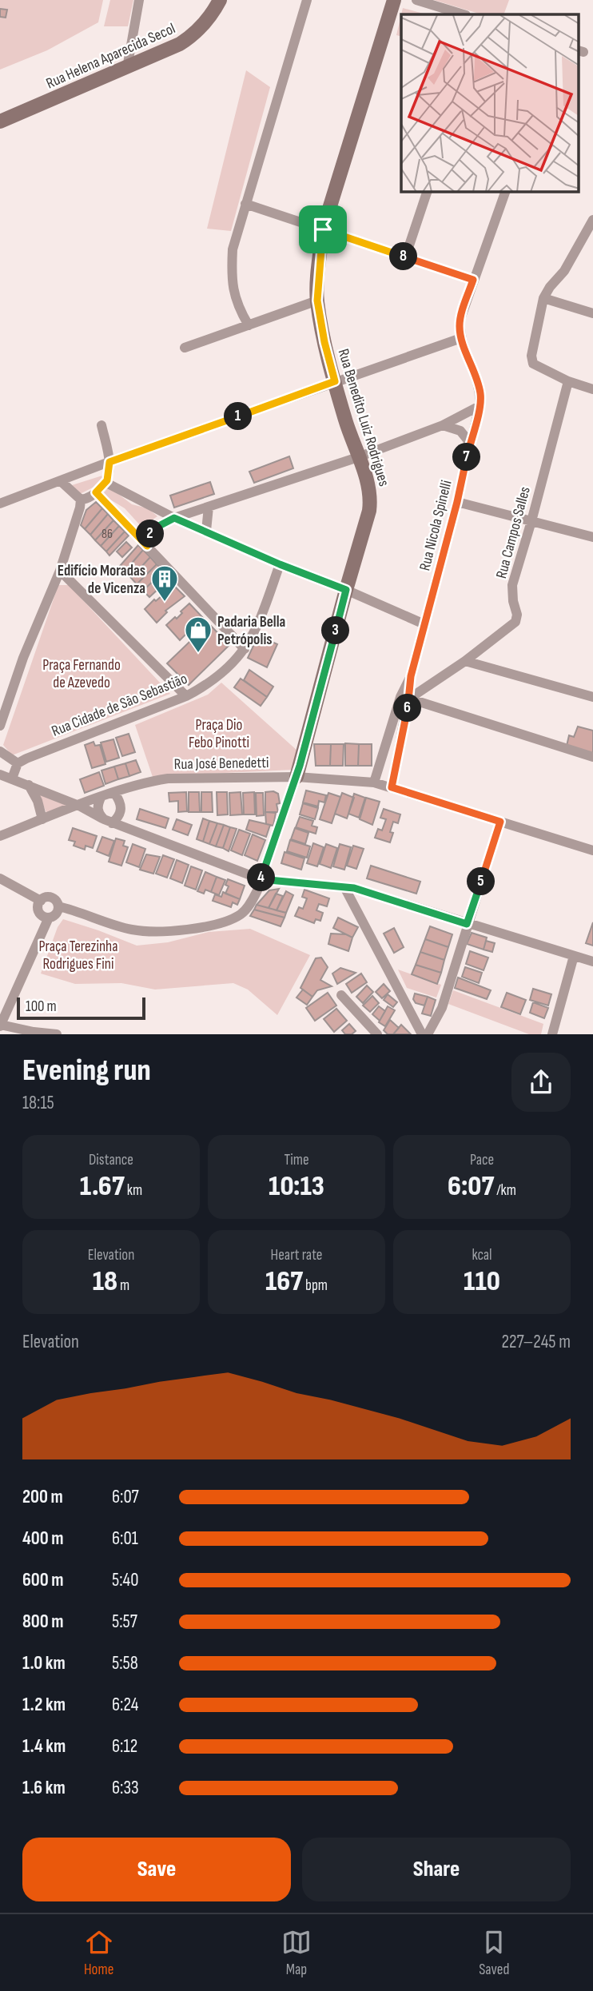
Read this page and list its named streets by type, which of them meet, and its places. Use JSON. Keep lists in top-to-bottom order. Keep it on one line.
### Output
{"streets":{"street":["Rua Helena Aparecida Secol","Rua Benedito Luiz Rodrigues","Rua Nicola Spinelli","Rua Campos Salles","Rua Cidade de São Sebastião","Rua José Benedetti"]},"crossings":[["Rua Benedito Luiz Rodrigues","Rua José Benedetti"],["Rua Nicola Spinelli","Rua Campos Salles"],["Rua Nicola Spinelli","Rua José Benedetti"]],"parks":["Praça Fernando de Azevedo","Praça Dio Febo Pinotti","Praça Terezinha Rodrigues Fini"],"places":{"building":["Edifício Moradas de Vicenza"],"shop":["Padaria Bella Petrópolis"]},"house_numbers":["86"],"scale_bar":"100 m","page":{"pins":["8","1","7","2","3","6","4","5"],"scale":"100 m","heading":["Evening run","18:15"],"stats":[["Distance","1.67 km"],["Time","10:13"],["Pace","6:07 /km"],["Elevation","18 m"],["Heart rate","167 bpm"],["kcal","110"]],"chart":["Elevation","227–245 m"],"list":[{"name":"200 m","note":"6:07"},{"name":"400 m","note":"6:01"},{"name":"600 m","note":"5:40"},{"name":"800 m","note":"5:57"},{"name":"1.0 km","note":"5:58"},{"name":"1.2 km","note":"6:24"},{"name":"1.4 km","note":"6:12"},{"name":"1.6 km","note":"6:33"}],"buttons":["Save","Share"],"tabs":["Home","Map","Saved"]}}
